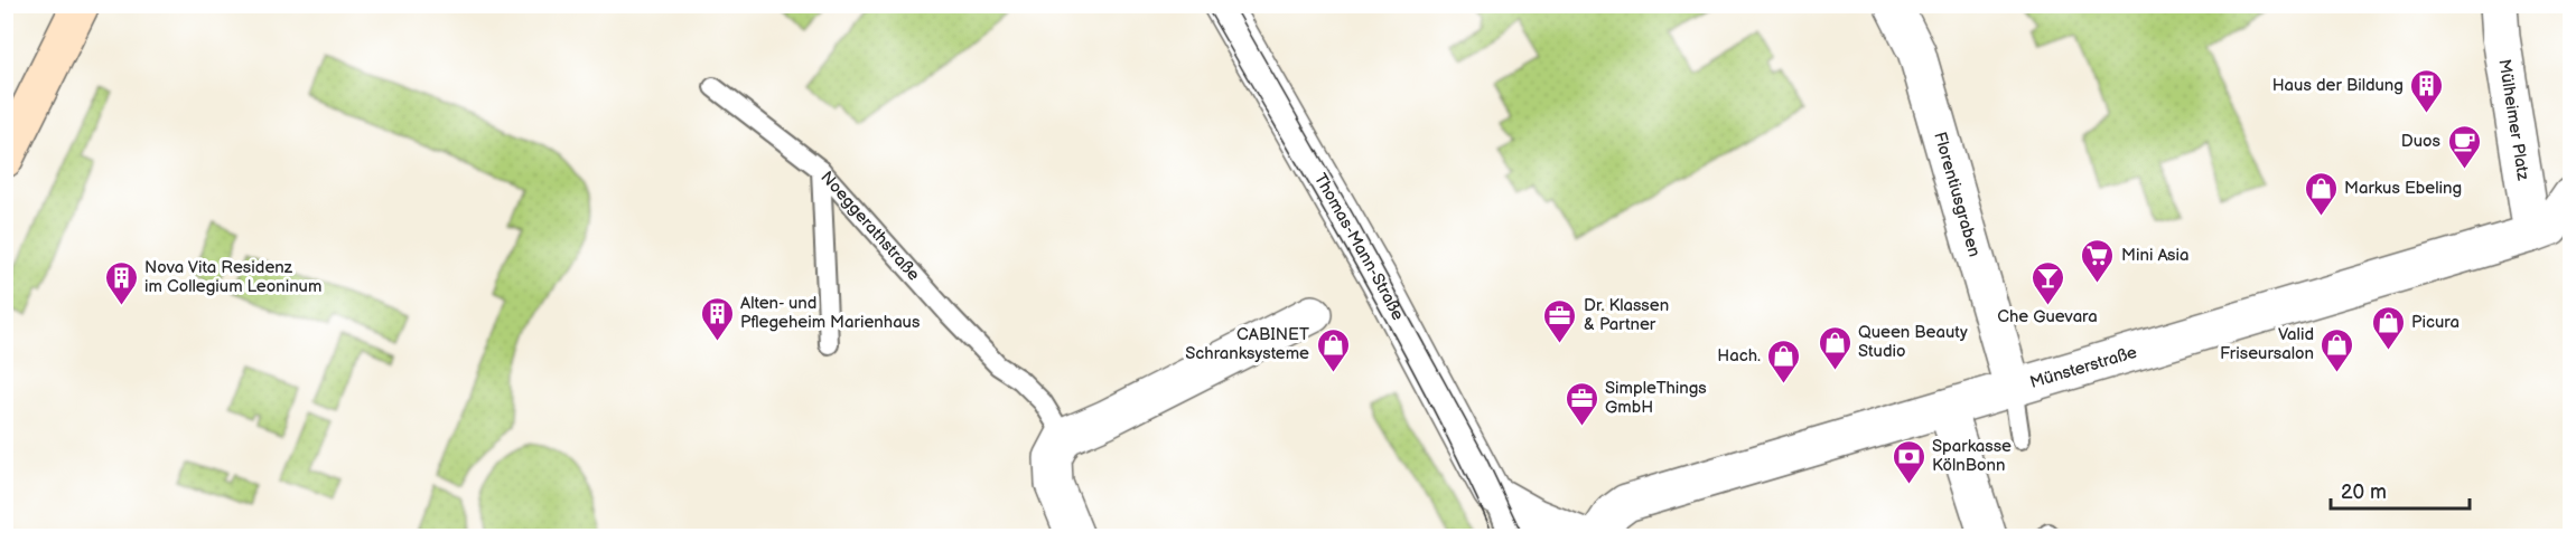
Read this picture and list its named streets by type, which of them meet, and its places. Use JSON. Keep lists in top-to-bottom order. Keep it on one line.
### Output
{"streets":{"street":["Mülheimer Platz","Florentiusgraben","Thomas-Mann-Straße","Münsterstraße"],"lane":["Noeggerathstraße"]},"crossings":[["Mülheimer Platz","Münsterstraße"],["Florentiusgraben","Münsterstraße"]],"places":{"building":["Haus der Bildung","Nova Vita Residenz im Collegium Leoninum","Alten- und Pflegeheim Marienhaus"],"cafe":["Duos"],"shop":["Markus Ebeling","Picura","Queen Beauty Studio","CABINET Schranksysteme","Valid Friseursalon","Hach."],"supermarket":["Mini Asia"],"bar":["Che Guevara"],"office":["Dr. Klassen & Partner","SimpleThings GmbH"],"bank":["Sparkasse KölnBonn"]},"scale_bar":"20 m"}
